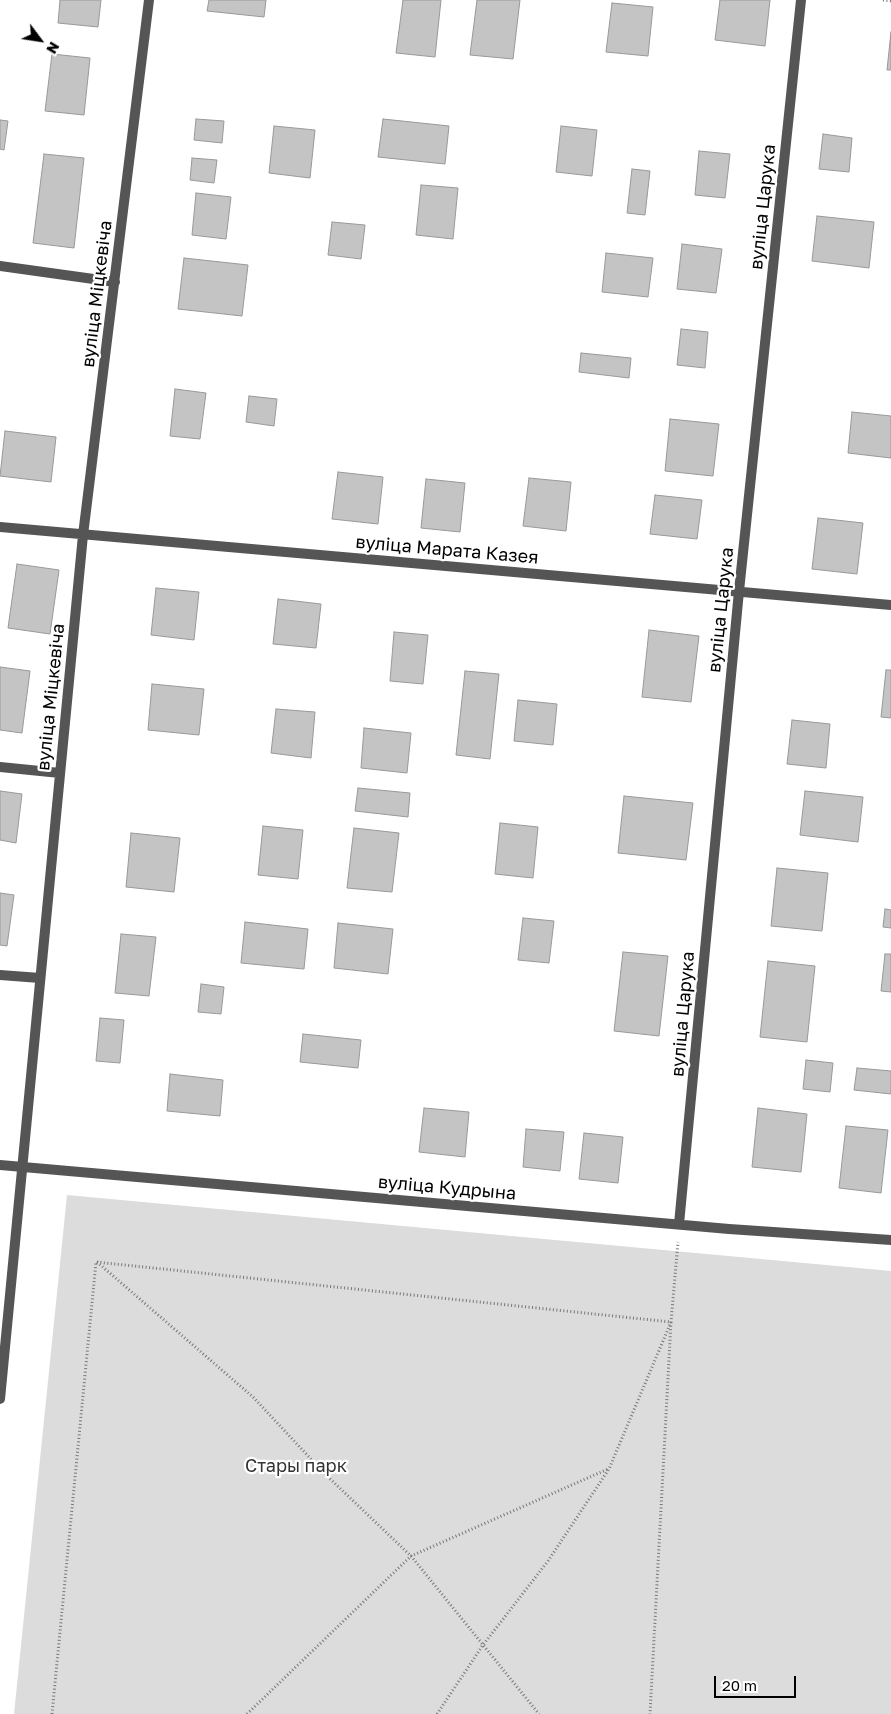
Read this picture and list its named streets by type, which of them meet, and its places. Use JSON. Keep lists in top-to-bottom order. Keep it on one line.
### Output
{"streets":{"street":["вуліца Царука","вуліца Міцкевіча","вуліца Марата Казея","вуліца Кудрына"]},"crossings":[["вуліца Царука","вуліца Марата Казея"],["вуліца Царука","вуліца Кудрына"],["вуліца Міцкевіча","вуліца Марата Казея"],["вуліца Міцкевіча","вуліца Кудрына"]],"parks":["Стары парк"],"scale_bar":"20 m","north":"bottom right"}
